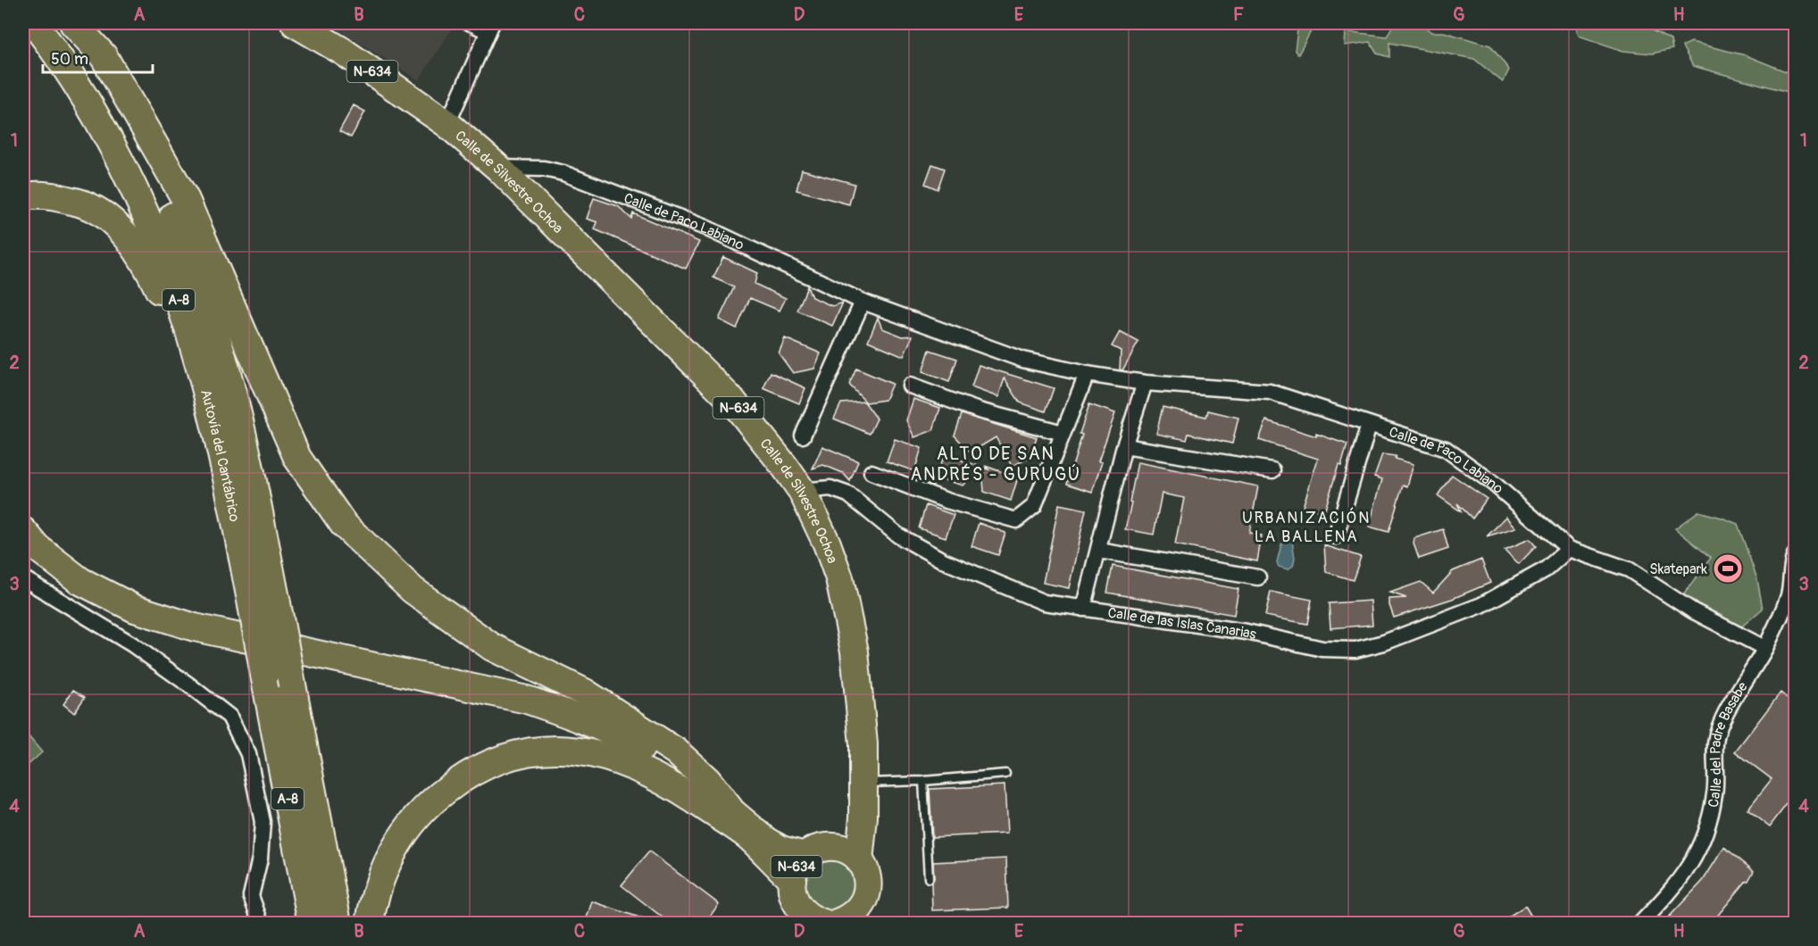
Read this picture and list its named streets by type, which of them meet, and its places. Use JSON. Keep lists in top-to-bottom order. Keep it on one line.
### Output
{"streets":{"highway":["N-634","Calle de Silvestre Ochoa","A-8","Autovía del Cantábrico"],"street":["Calle de Paco Labiano","Calle de las Islas Canarias","Calle del Padre Basabe"]},"crossings":[["N-634","Calle de Silvestre Ochoa"],["Calle de Silvestre Ochoa","Calle de Paco Labiano"],["Calle de Silvestre Ochoa","Calle de las Islas Canarias"],["Calle de Paco Labiano","Calle de las Islas Canarias"],["Calle de Paco Labiano","Calle del Padre Basabe"]],"districts":["ALTO DE SAN ANDRÉS - GURUGÚ","URBANIZACIÓN LA BALLENA"],"places":{"sports":["Skatepark"]},"scale_bar":"50 m","grid":{"columns":["A","B","C","D","E","F","G","H"],"rows":["1","2","3","4"]}}
